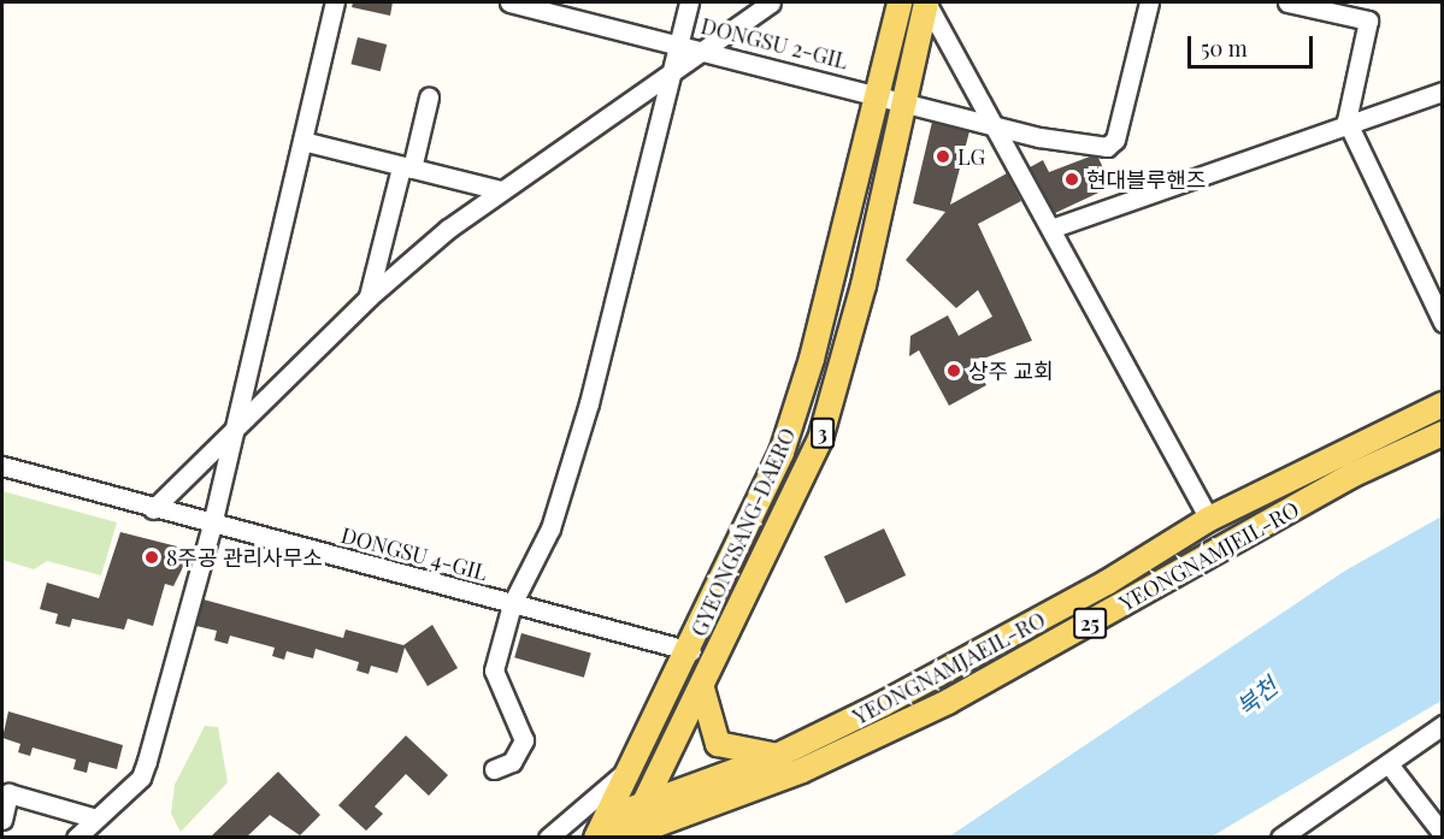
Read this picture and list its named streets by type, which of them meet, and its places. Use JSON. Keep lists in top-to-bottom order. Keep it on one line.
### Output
{"streets":{"main road":["3","GYEONGSANG-DAERO","YEONGNAMJEIL-RO","25","YEONGNAMJAEIL-RO"],"street":["DONGSU 2-GIL","DONGSU 4-GIL"]},"crossings":[["DONGSU 2-GIL","GYEONGSANG-DAERO"],["GYEONGSANG-DAERO","DONGSU 4-GIL"],["GYEONGSANG-DAERO","YEONGNAMJEIL-RO"],["GYEONGSANG-DAERO","YEONGNAMJAEIL-RO"],["YEONGNAMJEIL-RO","YEONGNAMJAEIL-RO"]],"water":["북천"],"places":["LG","현대블루핸즈","상주 교회","8주공 관리사무소"],"scale_bar":"50 m"}
